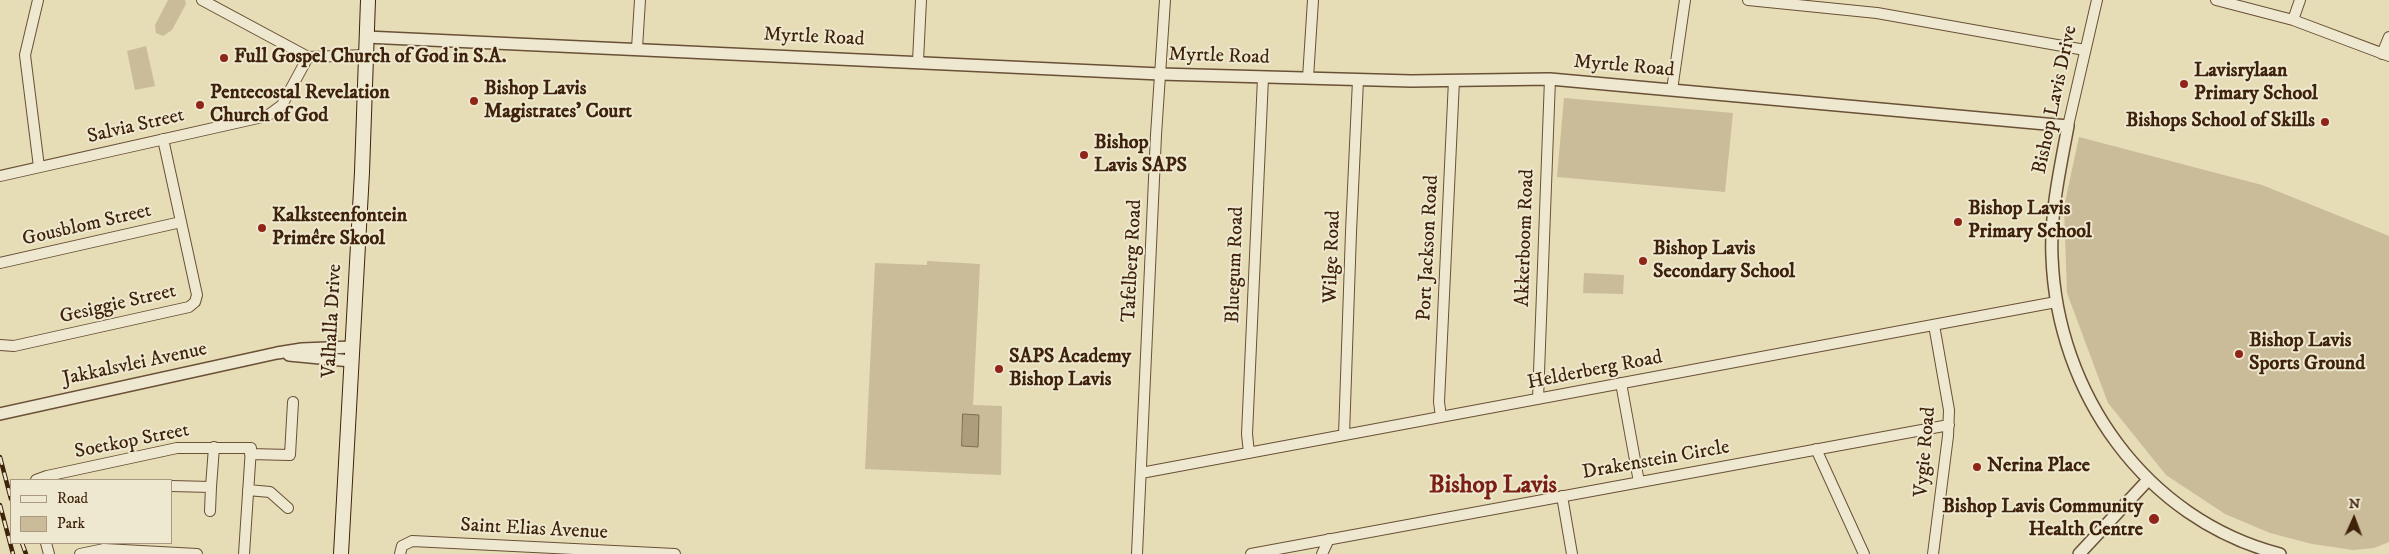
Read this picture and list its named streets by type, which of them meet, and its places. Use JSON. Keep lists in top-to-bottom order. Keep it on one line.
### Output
{"streets":{"main road":["Valhalla Drive"],"street":["Myrtle Road","Bishop Lavis Drive","Salvia Street","Gousblom Street","Akkerboom Road","Port Jackson Road","Wilge Road","Tafelberg Road","Bluegum Road","Gesiggie Street","Jakkalsvlei Avenue","Helderberg Road","Soetkop Street","Vygie Road","Drakenstein Circle","Saint Elias Avenue"]},"crossings":[["Myrtle Road","Bishop Lavis Drive"],["Myrtle Road","Akkerboom Road"],["Myrtle Road","Port Jackson Road"],["Myrtle Road","Wilge Road"],["Myrtle Road","Tafelberg Road"],["Myrtle Road","Bluegum Road"],["Myrtle Road","Valhalla Drive"],["Bishop Lavis Drive","Helderberg Road"],["Salvia Street","Gesiggie Street"],["Gousblom Street","Gesiggie Street"],["Akkerboom Road","Helderberg Road"],["Port Jackson Road","Helderberg Road"],["Wilge Road","Helderberg Road"],["Tafelberg Road","Helderberg Road"],["Bluegum Road","Helderberg Road"],["Valhalla Drive","Jakkalsvlei Avenue"],["Helderberg Road","Vygie Road"],["Vygie Road","Drakenstein Circle"]],"districts":["Bishop Lavis"],"places":["Full Gospel Church of God in S.A.","Lavisrylaan Primary School","Bishop Lavis Magistrates' Court","Pentecostal Revelation Church of God","Bishops School of Skills","Bishop Lavis SAPS","Bishop Lavis Primary School","Kalksteenfontein Primêre Skool","Bishop Lavis Secondary School","Bishop Lavis Sports Ground","SAPS Academy Bishop Lavis","Nerina Place","Bishop Lavis Community Health Centre"],"legend":["Road","Park"],"north":"top"}
